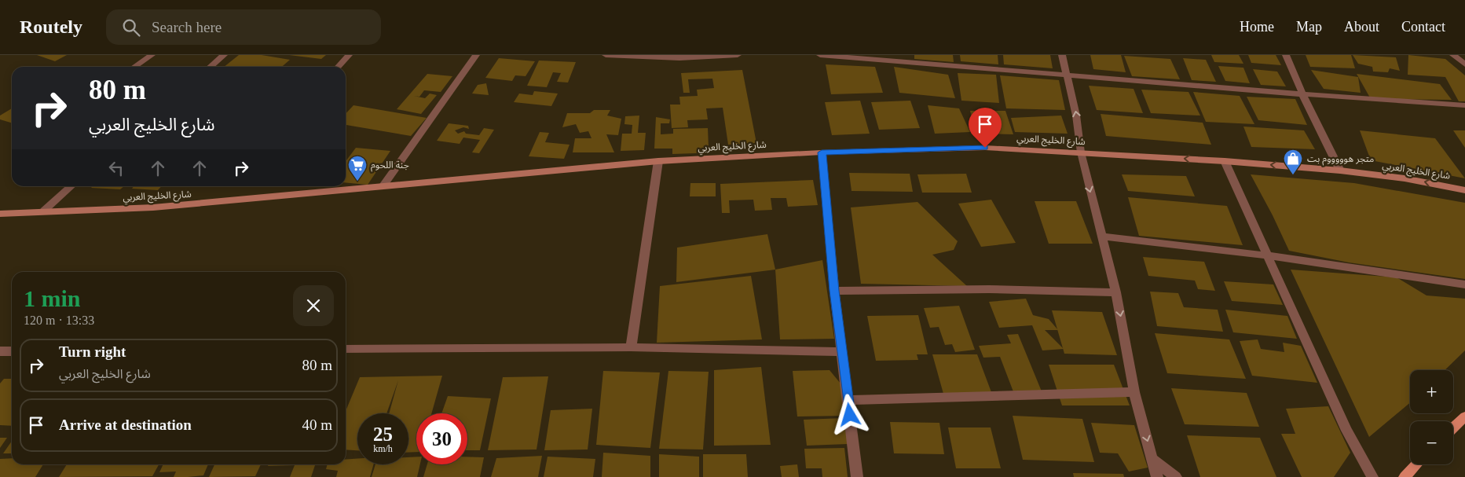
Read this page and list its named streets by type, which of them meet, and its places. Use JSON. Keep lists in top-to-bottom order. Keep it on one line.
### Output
{"streets":{"main road":["شارع الخليج العربي"]},"places":{"shop":["متجر هوووووم بت"],"supermarket":["جنة اللحوم"]},"page":{"header":"Routely","search":"Search here","nav":["Home","Map","About","Contact"],"turn":["80 m","شارع الخليج العربي"],"heading":["1 min","120 m · 13:33"],"list":[{"name":"Turn right","note":"شارع الخليج العربي","value":"80 m"},{"name":"Arrive at destination","value":"40 m"}],"map_buttons":["+","−"],"speed":"25 km/h","limit":"30"}}
